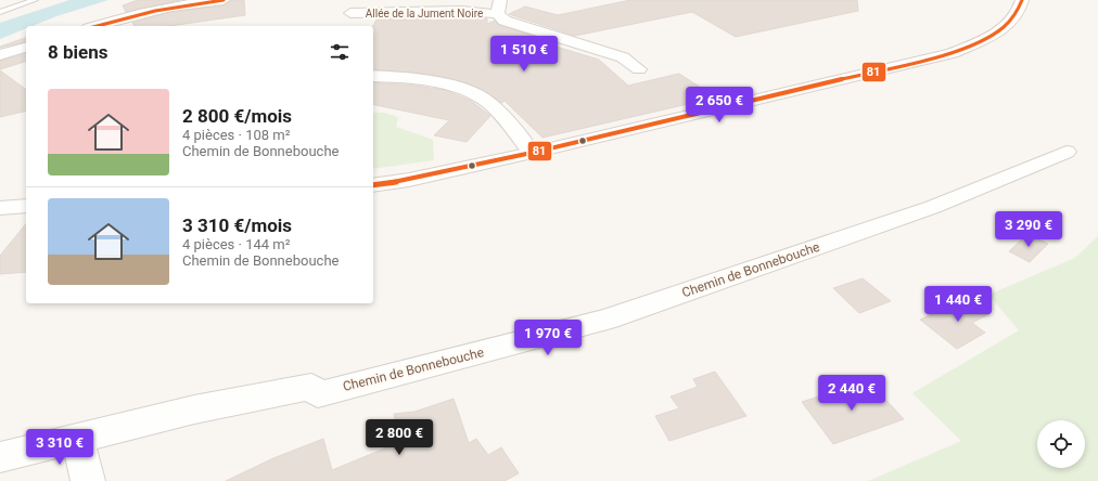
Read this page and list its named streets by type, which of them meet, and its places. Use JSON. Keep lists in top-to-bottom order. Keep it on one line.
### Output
{"streets":{"street":["Allée de la Jument Noire","Chemin de Bonnebouche"]},"lines":["transit line 81"],"page":{"heading":"8 biens","price":["1 510 €","2 650 €","3 290 €","1 440 €","1 970 €","2 440 €","2 800 €","3 310 €"],"list":[{"name":"2 800 €/mois","note":"4 pièces · 108 m² · Chemin de Bonnebouche"},{"name":"3 310 €/mois","note":"4 pièces · 144 m² · Chemin de Bonnebouche"}]}}
